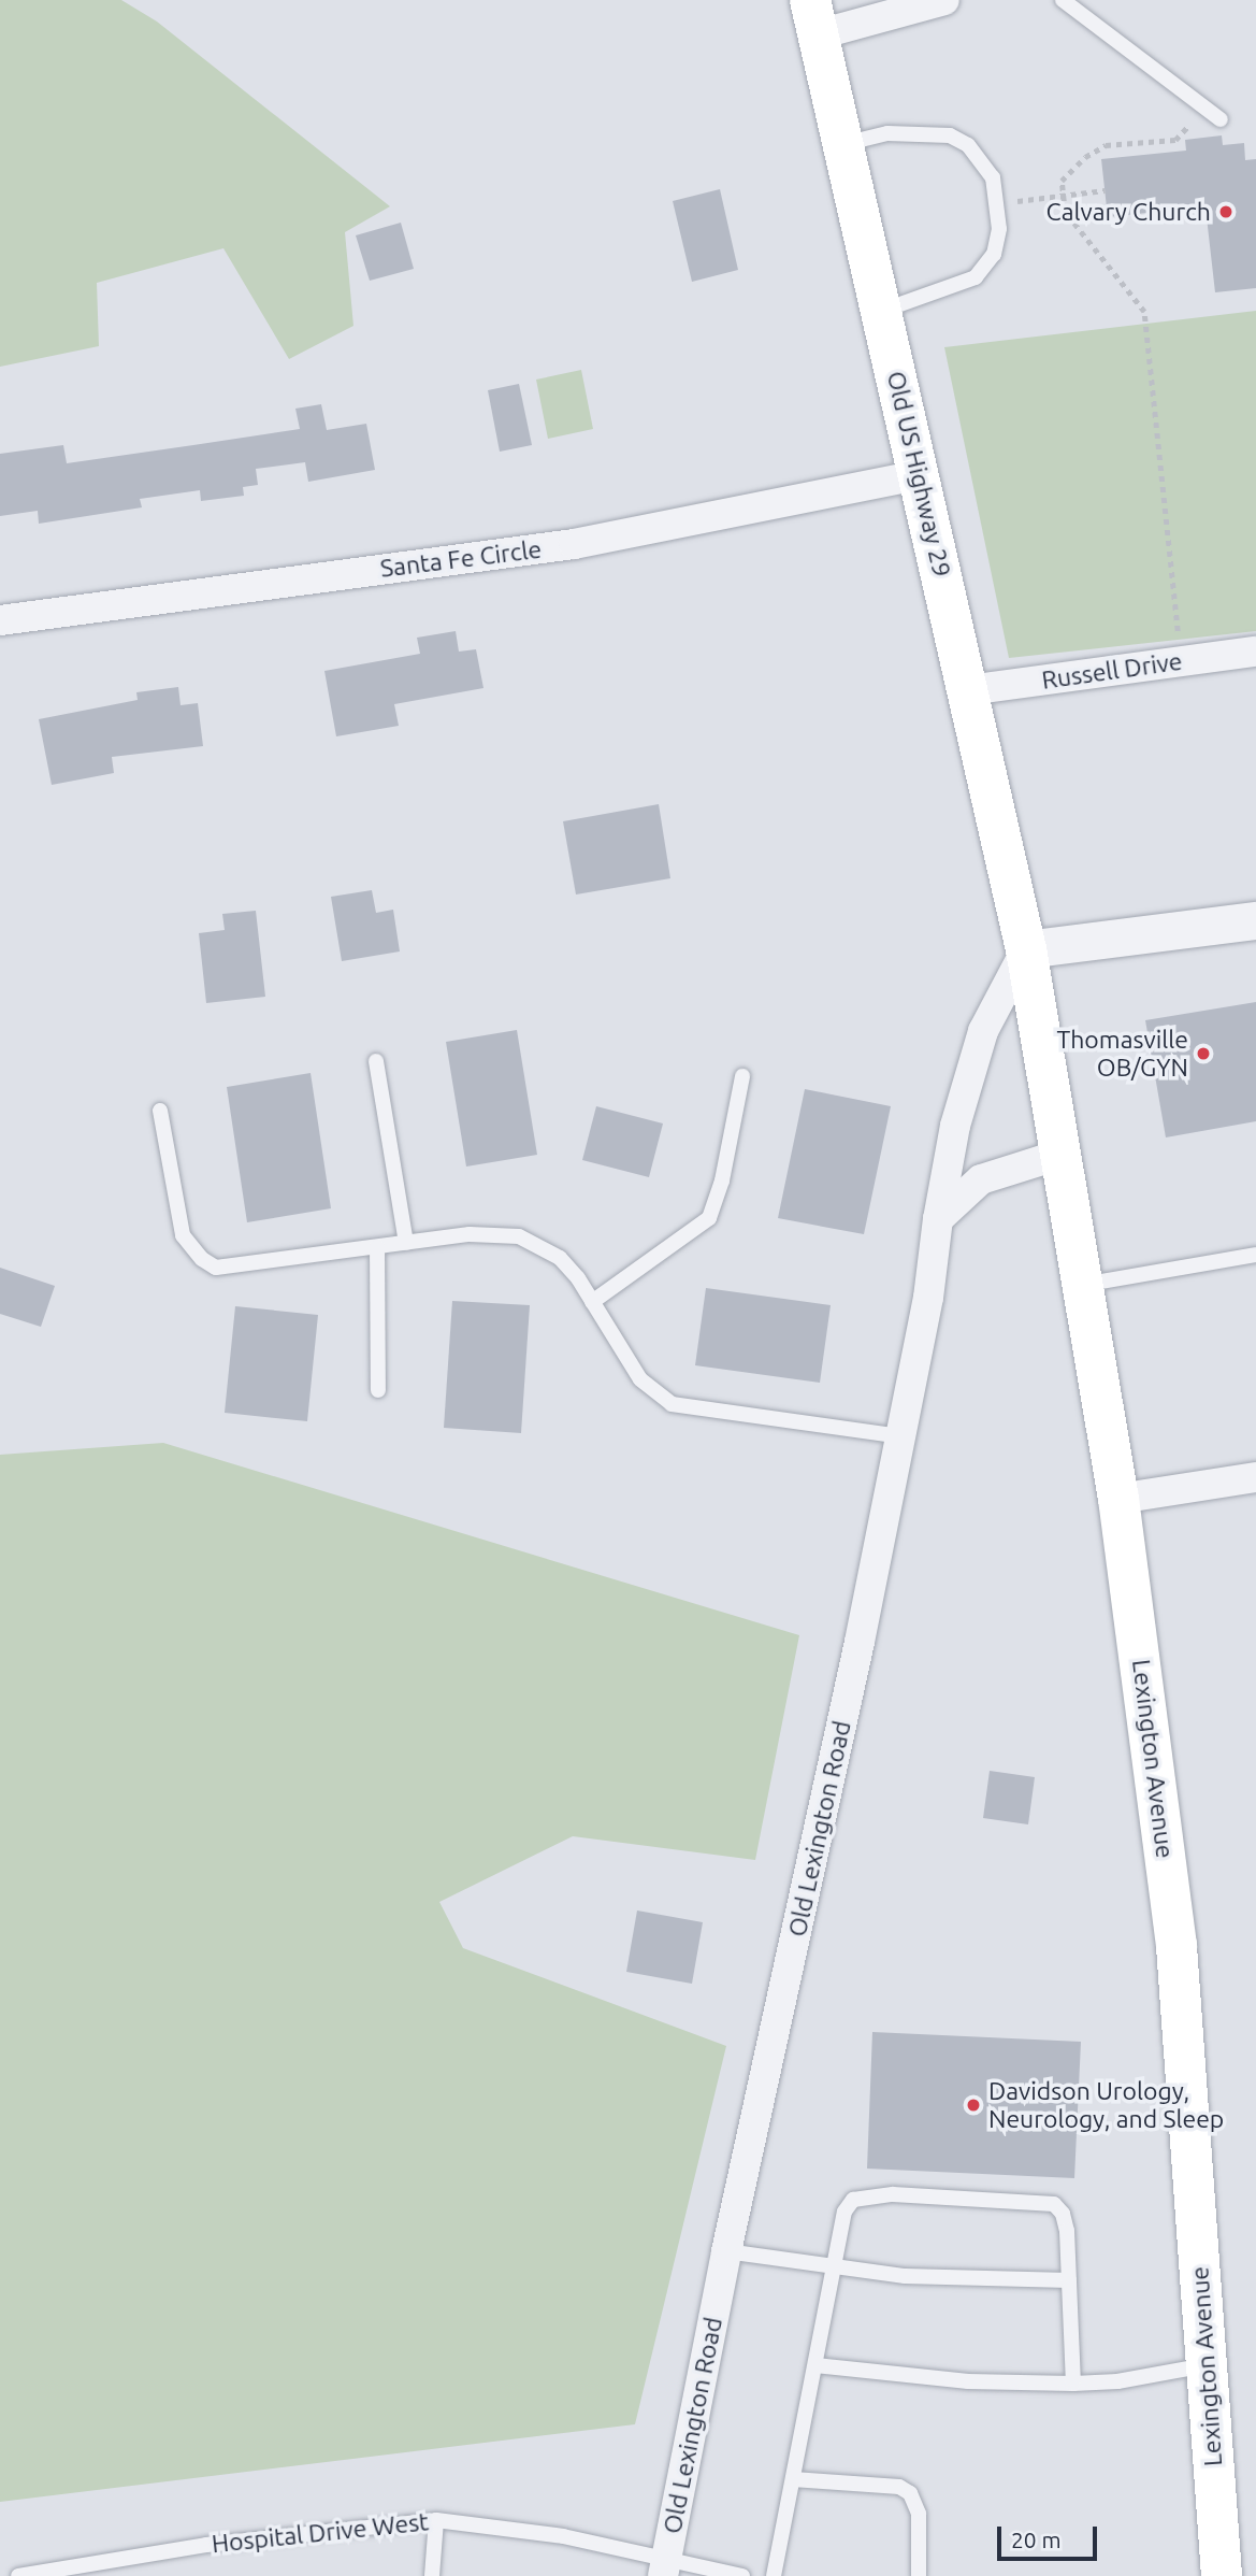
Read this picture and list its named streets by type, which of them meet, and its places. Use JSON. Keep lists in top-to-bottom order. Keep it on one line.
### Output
{"streets":{"main road":["Old US Highway 29","Lexington Avenue"],"street":["Santa Fe Circle","Russell Drive","Old Lexington Road"],"lane":["Hospital Drive West"]},"crossings":[["Old US Highway 29","Santa Fe Circle"],["Old US Highway 29","Russell Drive"],["Old US Highway 29","Lexington Avenue"],["Old US Highway 29","Old Lexington Road"],["Lexington Avenue","Old Lexington Road"],["Old Lexington Road","Hospital Drive West"]],"places":["Calvary Church","Thomasville OB/GYN","Davidson Urology, Neurology, and Sleep"],"scale_bar":"20 m"}
